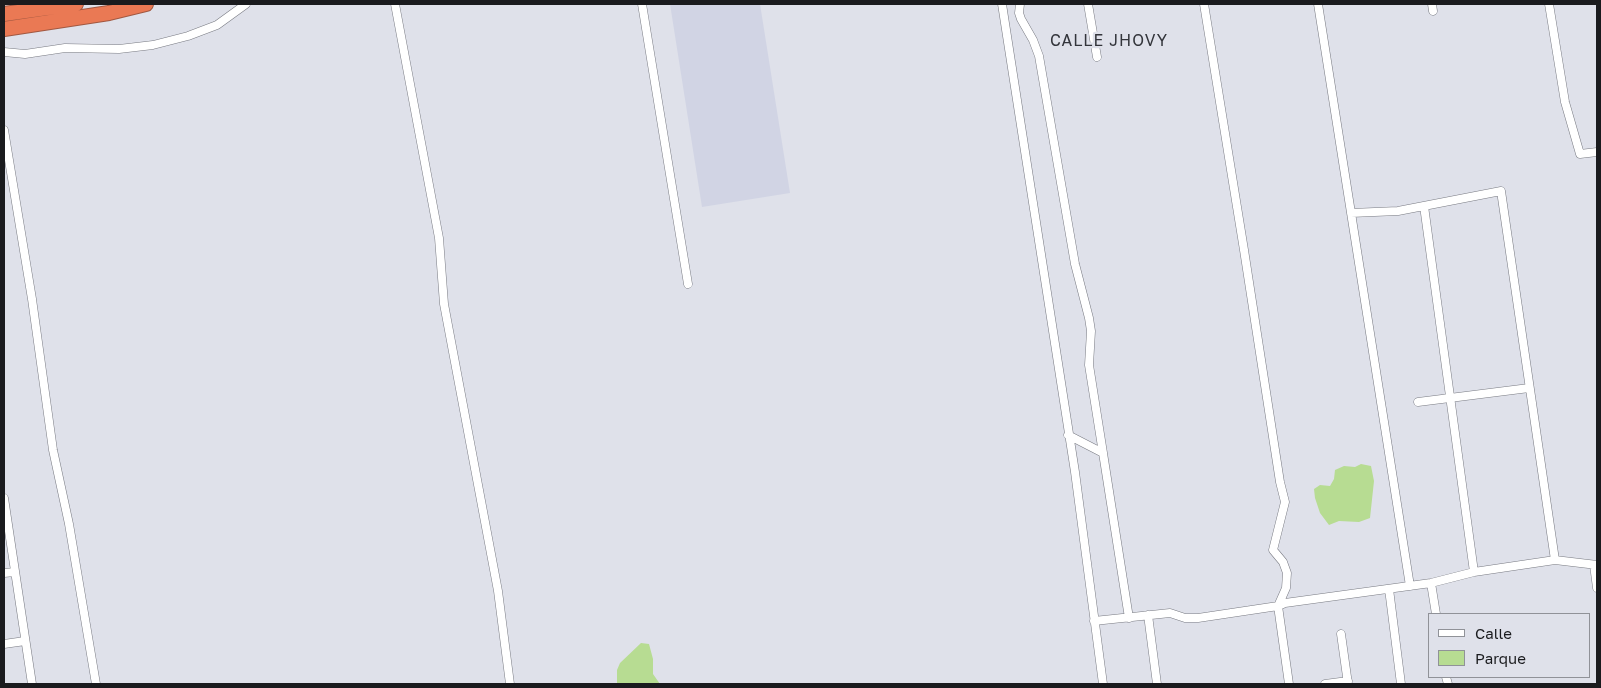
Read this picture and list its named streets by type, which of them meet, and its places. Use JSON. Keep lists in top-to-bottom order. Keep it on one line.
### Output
{"districts":["CALLE JHOVY"],"legend":["Calle","Parque"]}
